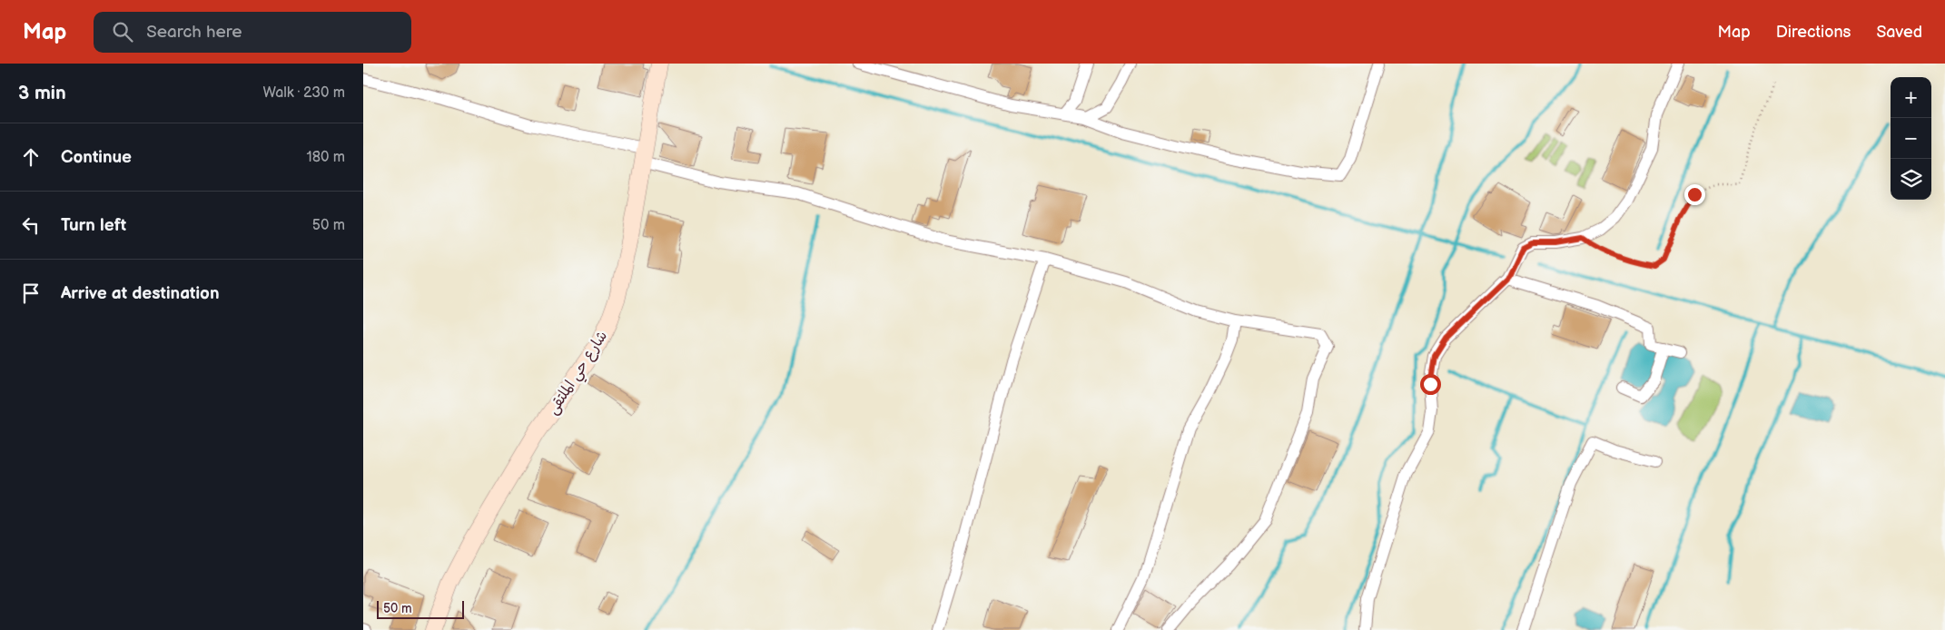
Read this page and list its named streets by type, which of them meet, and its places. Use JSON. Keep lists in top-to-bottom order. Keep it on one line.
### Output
{"streets":{"street":["شارع حي الملتقى"]},"scale_bar":"50 m","page":{"header":"Map","search":"Search here","nav":["Map","Directions","Saved"],"heading":["3 min","Walk · 230 m"],"map_buttons":["+","−"],"list":[["Continue","180 m"],["Turn left","50 m"],"Arrive at destination"],"scale":"50 m"}}
